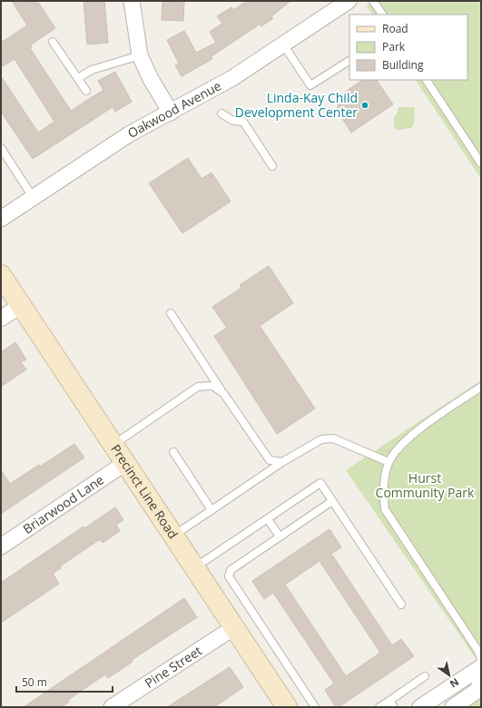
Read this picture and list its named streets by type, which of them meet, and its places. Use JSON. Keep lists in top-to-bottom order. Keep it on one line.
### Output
{"streets":{"main road":["Precinct Line Road"],"street":["Oakwood Avenue","Briarwood Lane","Pine Street"]},"crossings":[["Precinct Line Road","Briarwood Lane"],["Precinct Line Road","Pine Street"]],"parks":["Hurst Community Park"],"places":["Linda-Kay Child Development Center"],"legend":["Road","Park","Building"],"scale_bar":"50 m","north":"bottom right"}
